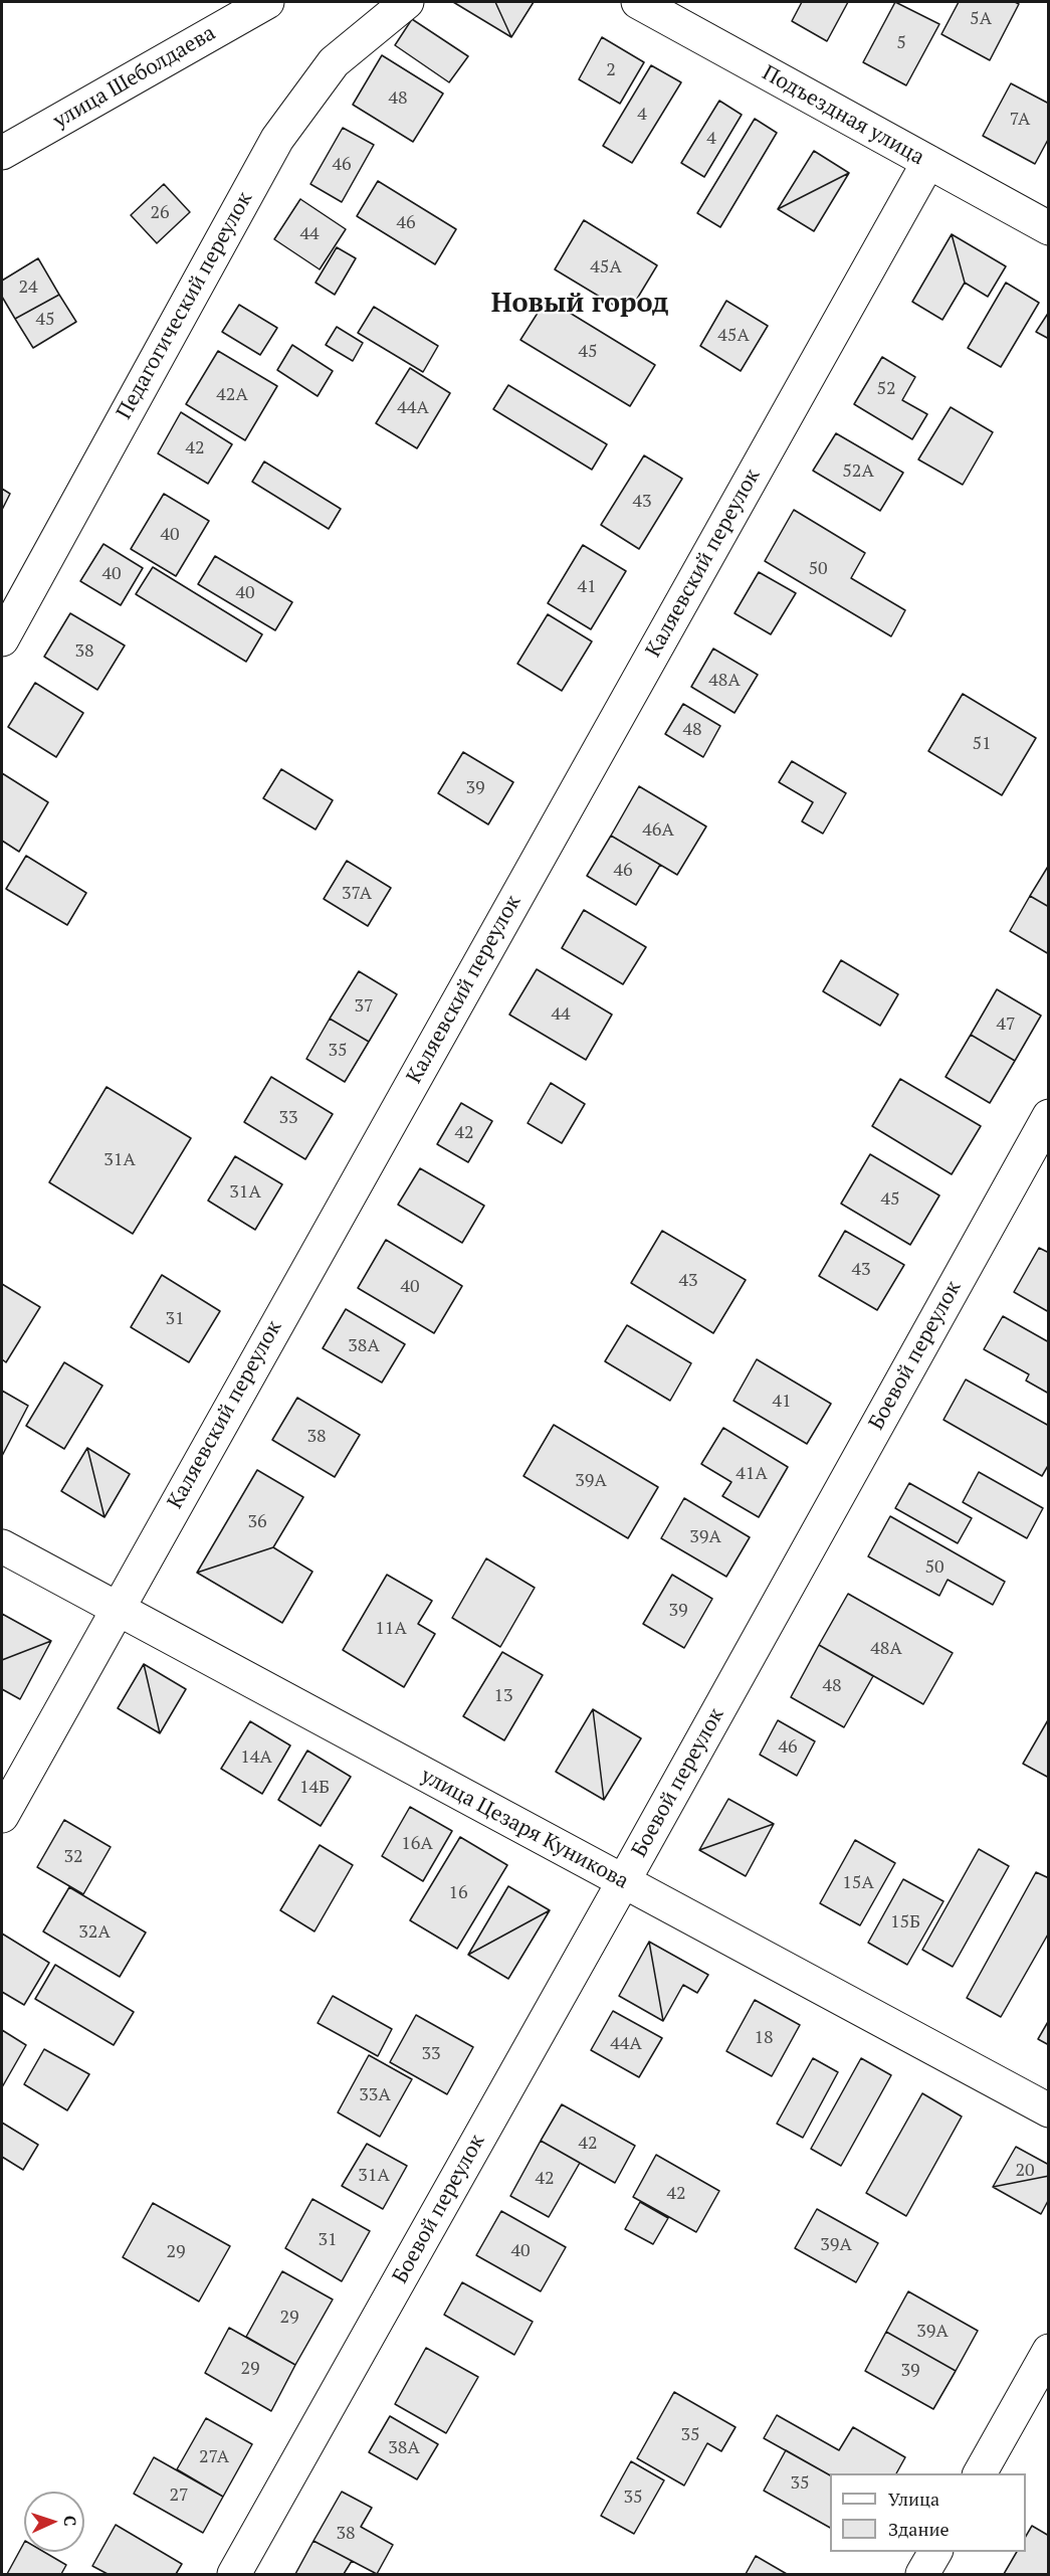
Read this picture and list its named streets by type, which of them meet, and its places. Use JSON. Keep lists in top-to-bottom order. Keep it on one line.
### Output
{"streets":{"street":["улица Шеболдаева","Подъездная улица","Педагогический переулок","Каляевский переулок","Боевой переулок","улица Цезаря Куникова"]},"crossings":[["Подъездная улица","Каляевский переулок"],["Каляевский переулок","улица Цезаря Куникова"],["Боевой переулок","улица Цезаря Куникова"]],"districts":["Новый город"],"house_numbers":["5А","5","2","48","4","7А","4","46","26","46","44","45А","24","45","45А","45","52","42А","44А","42","52А","43","40","50","40","41","40","38","48А","48","51","39","46А","46","37А","37","44","47","35","33","42","31А","31А","45","43","43","40","31","38А","41","38","41А","39А","36","39А","50","39","11А","48А","48","13","46","14А","14Б","16А","32","15А","16","15Б","32А","18","44А","33","33А","42","20","31А","42","42","31","39А","40","29","29","39А","29","39","35","38А","27А","35","27","35","38"],"legend":["Улица","Здание"],"north":"right"}
